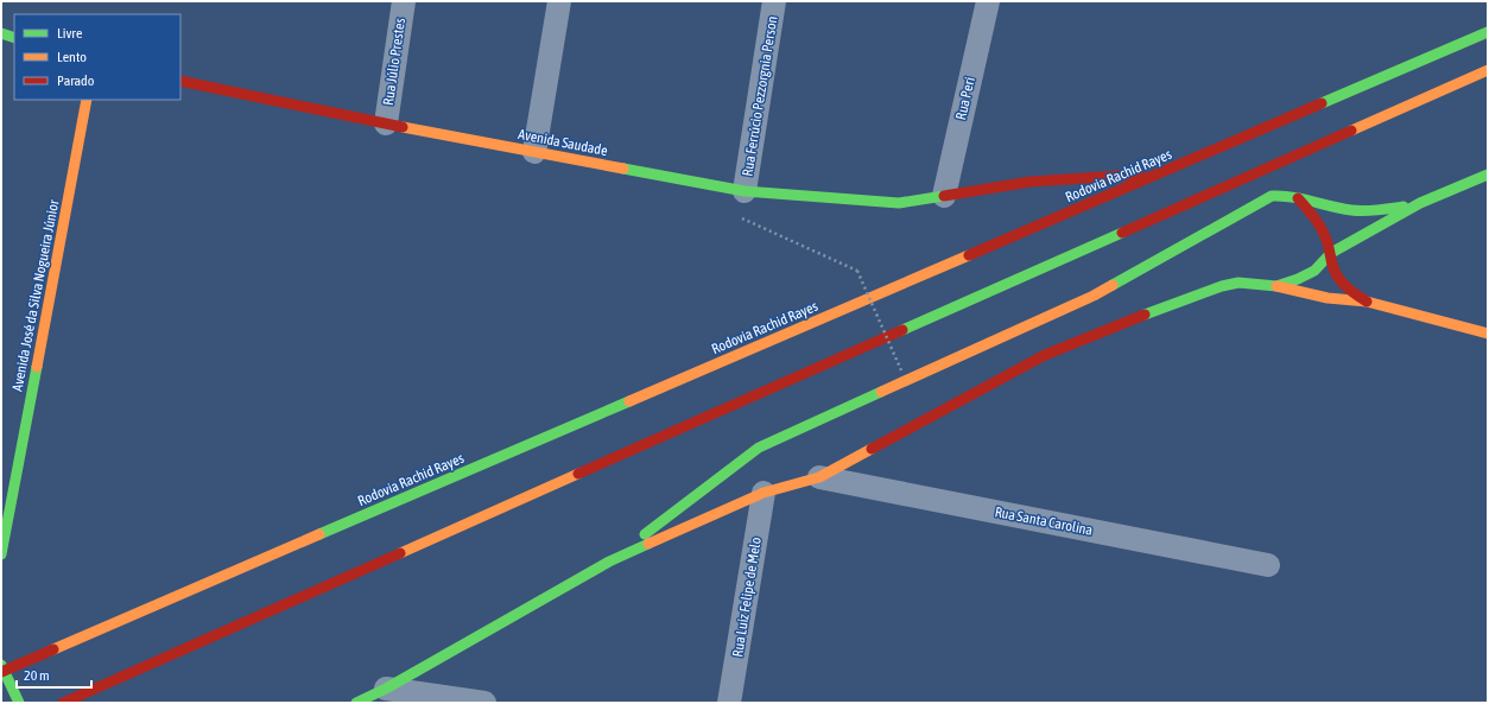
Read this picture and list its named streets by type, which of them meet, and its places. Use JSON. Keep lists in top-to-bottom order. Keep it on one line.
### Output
{"streets":{"main road":["Avenida Saudade","Rodovia Rachid Rayes","Avenida José da Silva Nogueira Júnior"],"street":["Rua Júlio Prestes","Rua Ferrúcio Pezzorgnia Person","Rua Peri","Rua Santa Carolina","Rua Luiz Felipe de Melo"]},"crossings":[["Rua Júlio Prestes","Avenida Saudade"],["Rua Ferrúcio Pezzorgnia Person","Avenida Saudade"],["Rua Peri","Avenida Saudade"],["Avenida Saudade","Rodovia Rachid Rayes"]],"legend":["Livre","Lento","Parado"],"scale_bar":"20 m"}
